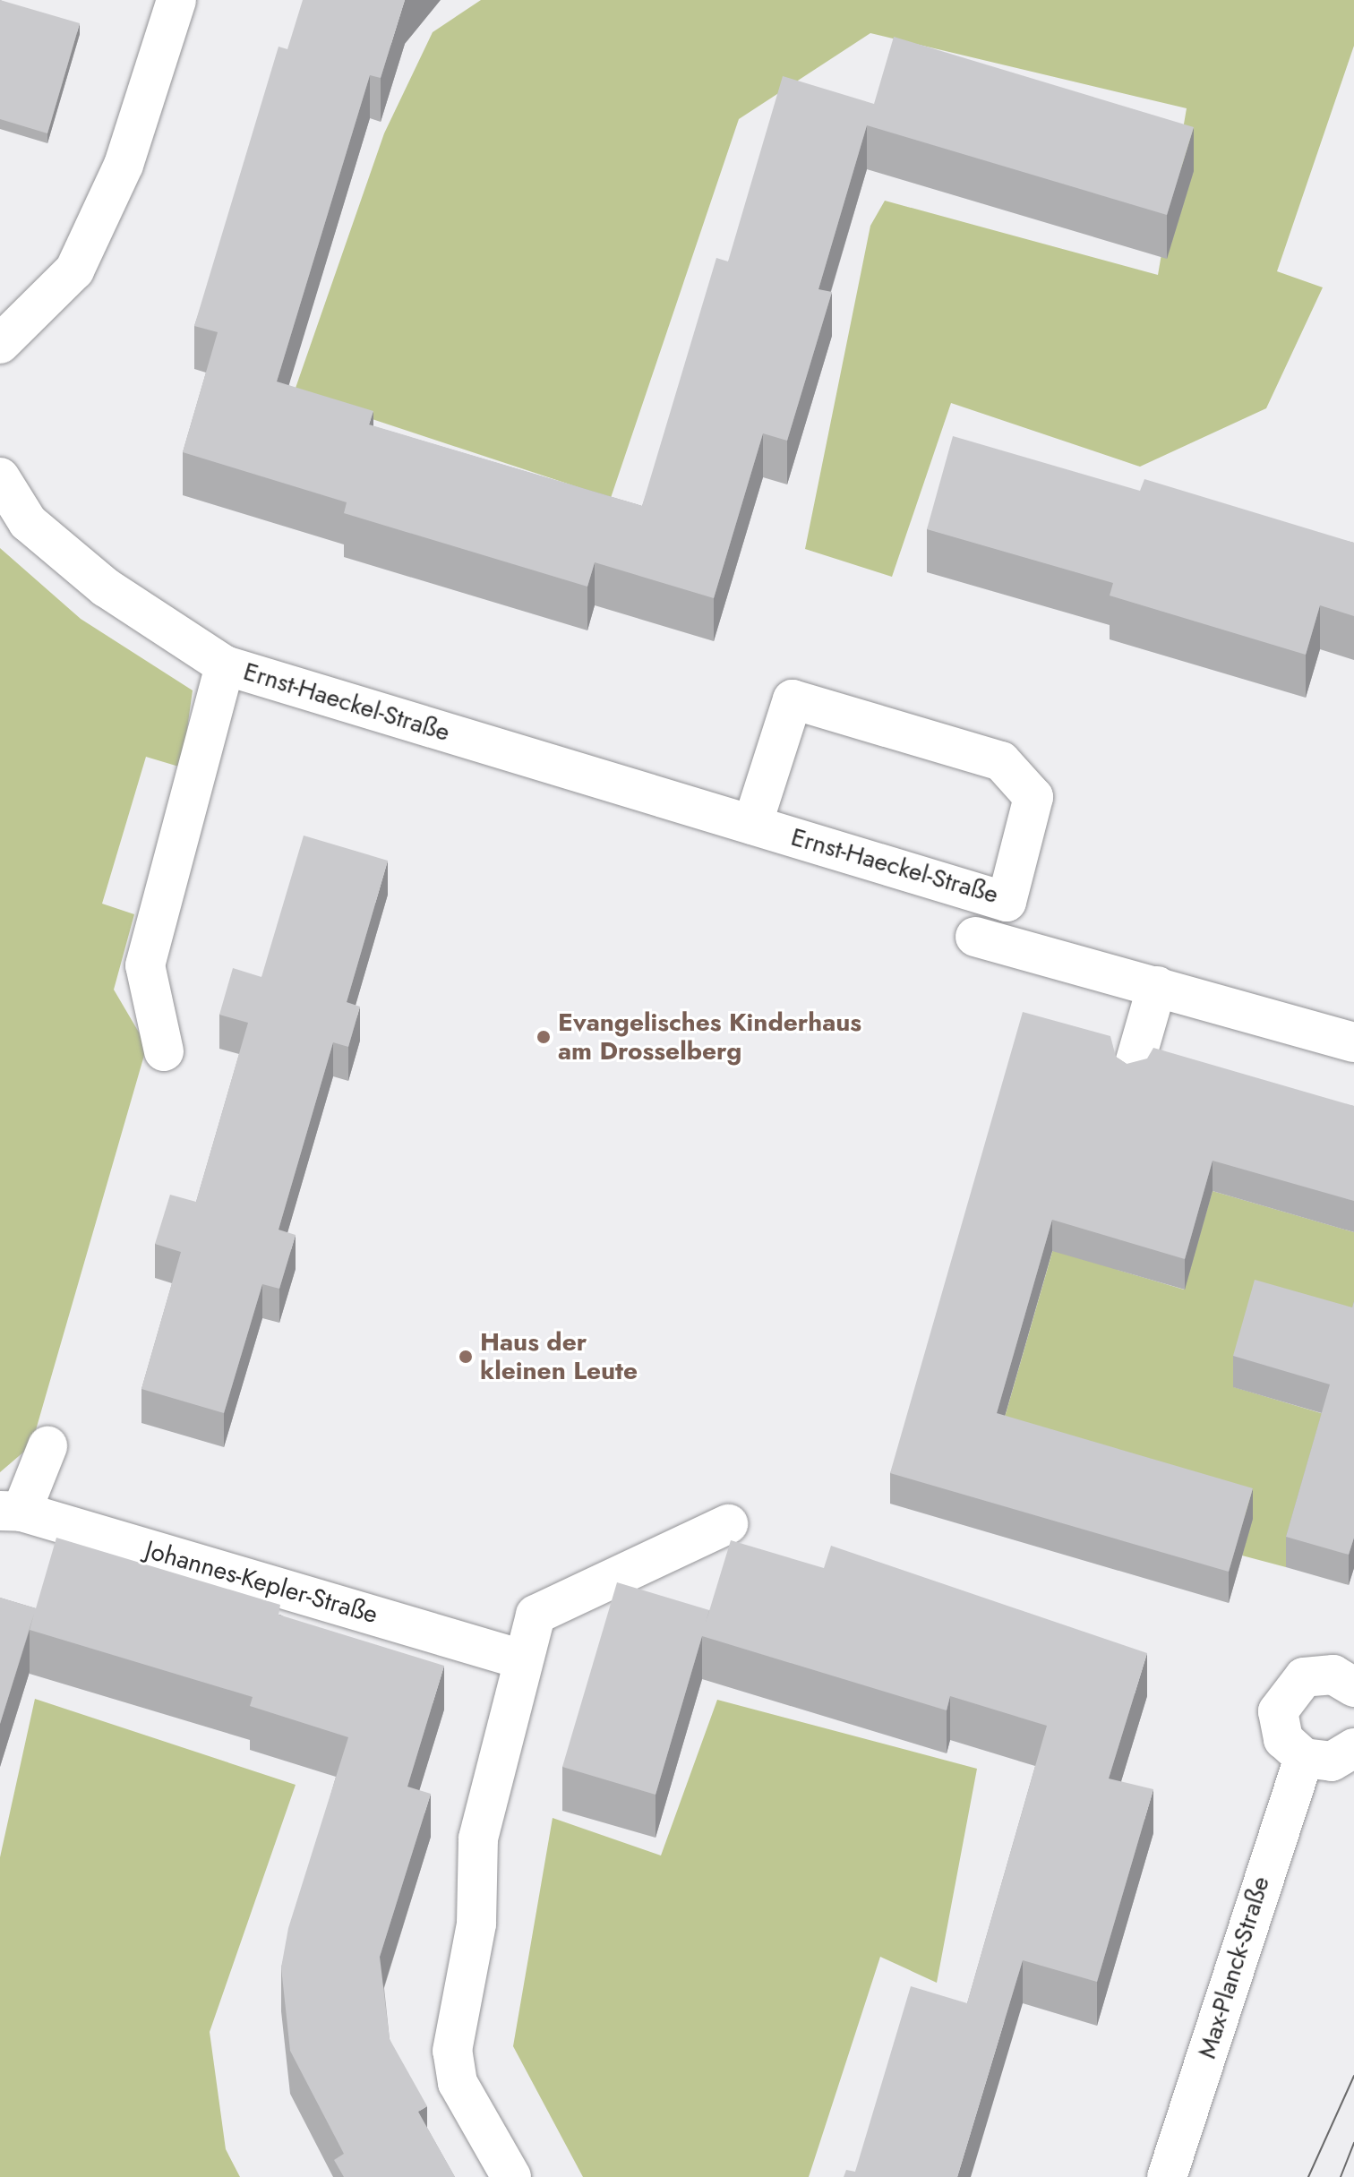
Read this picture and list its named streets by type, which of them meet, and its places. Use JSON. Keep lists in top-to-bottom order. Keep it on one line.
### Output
{"streets":{"street":["Ernst-Haeckel-Straße","Johannes-Kepler-Straße","Max-Planck-Straße"]},"places":["Evangelisches Kinderhaus am Drosselberg","Haus der kleinen Leute"]}
